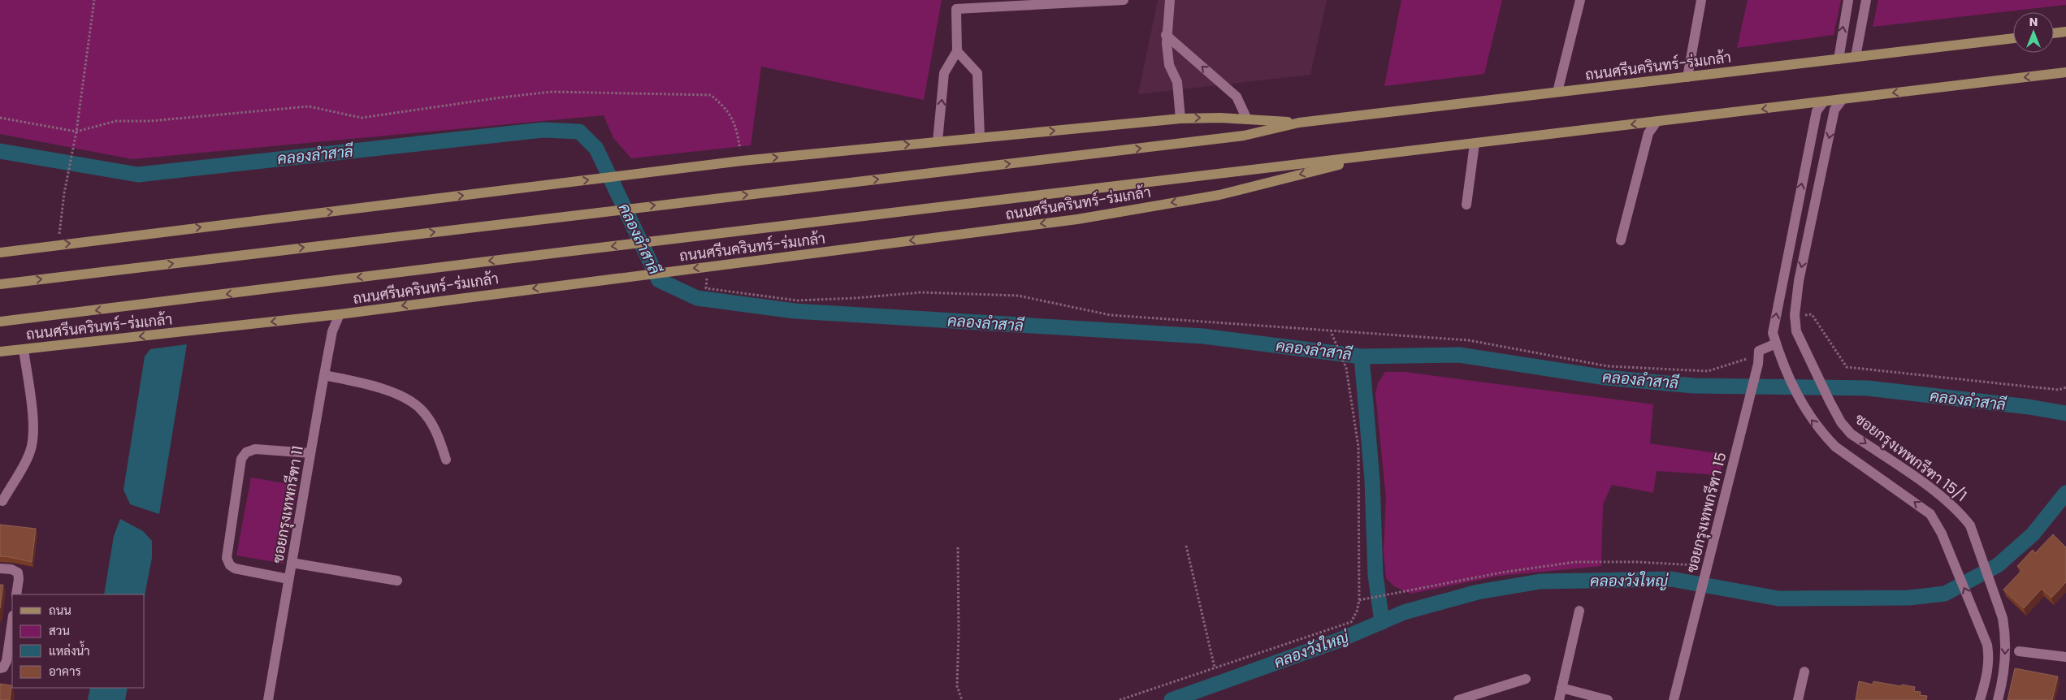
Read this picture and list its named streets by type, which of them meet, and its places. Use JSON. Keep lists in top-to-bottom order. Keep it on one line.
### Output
{"streets":{"main road":["ถนนศรีนครินทร์-ร่มเกล้า"],"street":["ซอยกรุงเทพกรีฑา 15/1","ซอยกรุงเทพกรีฑา 11","ซอยกรุงเทพกรีฑา 15"]},"crossings":[["ถนนศรีนครินทร์-ร่มเกล้า","ซอยกรุงเทพกรีฑา 15/1"],["ถนนศรีนครินทร์-ร่มเกล้า","ซอยกรุงเทพกรีฑา 11"]],"water":["คลองลำสาลี","คลองวังใหญ่"],"legend":["ถนน","สวน","แหล่งน้ำ","อาคาร"],"north":"top"}
